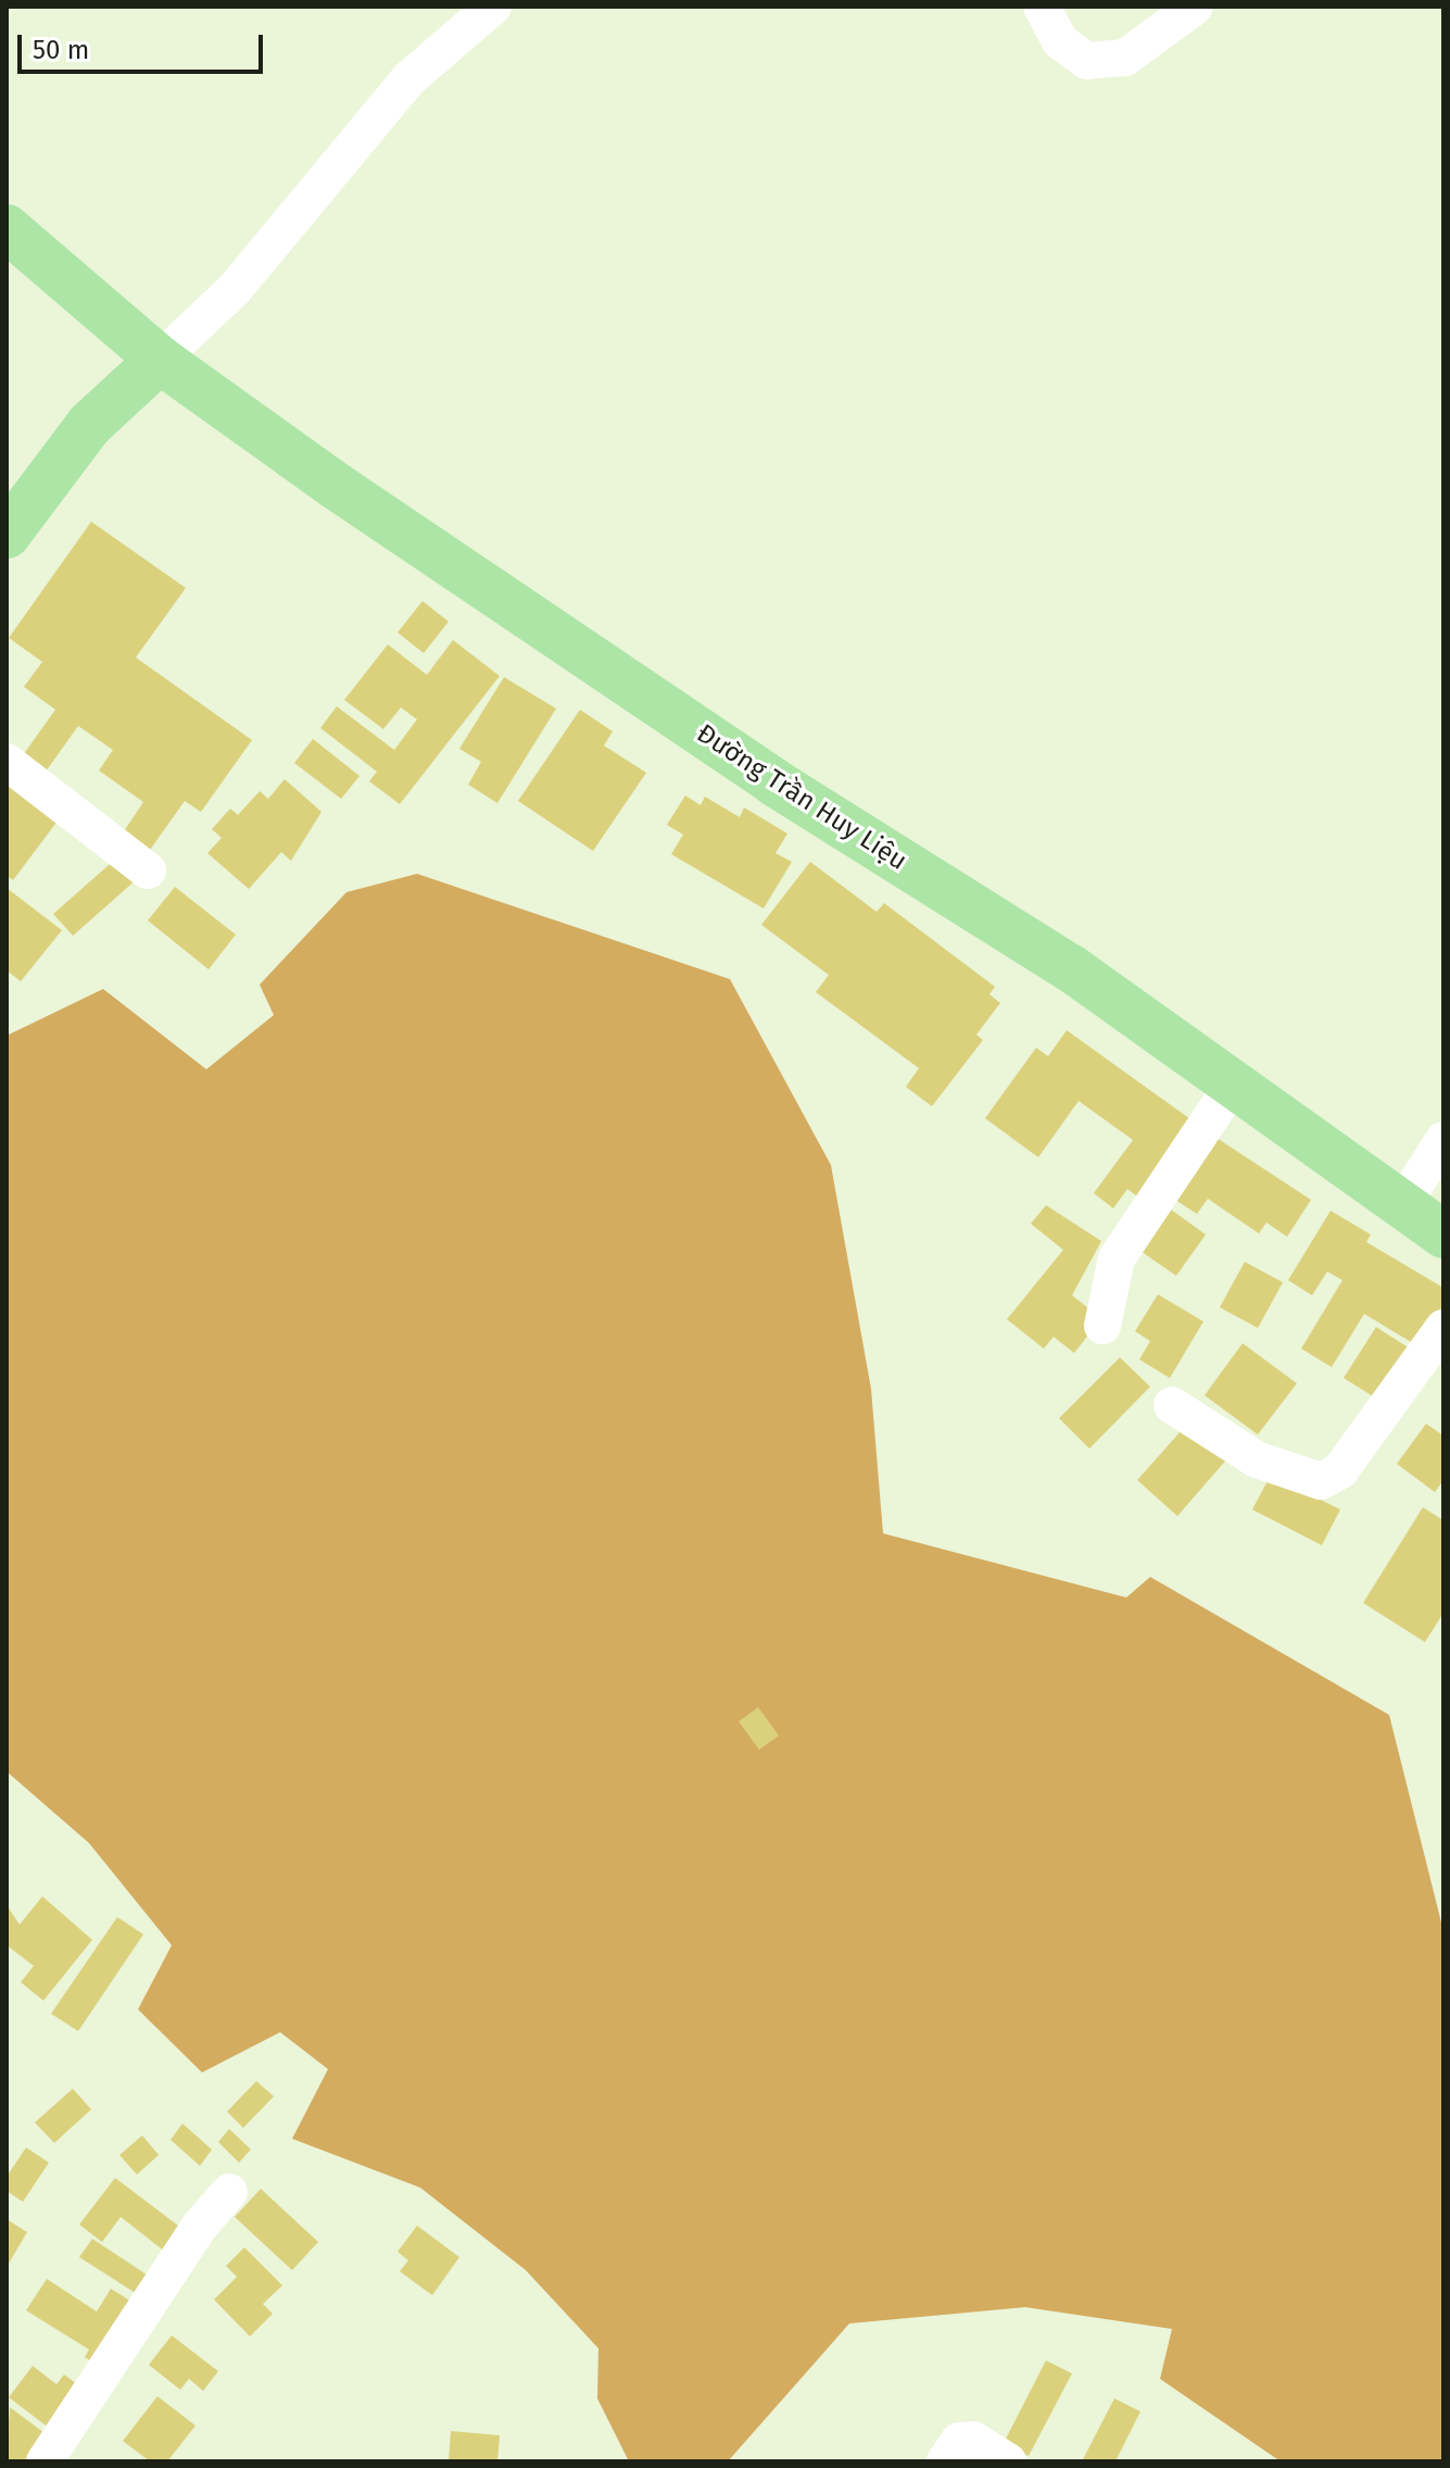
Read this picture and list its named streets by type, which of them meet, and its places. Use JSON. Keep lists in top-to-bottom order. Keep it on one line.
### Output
{"streets":{"highway":["Đường Trần Huy Liệu"]},"scale_bar":"50 m"}
